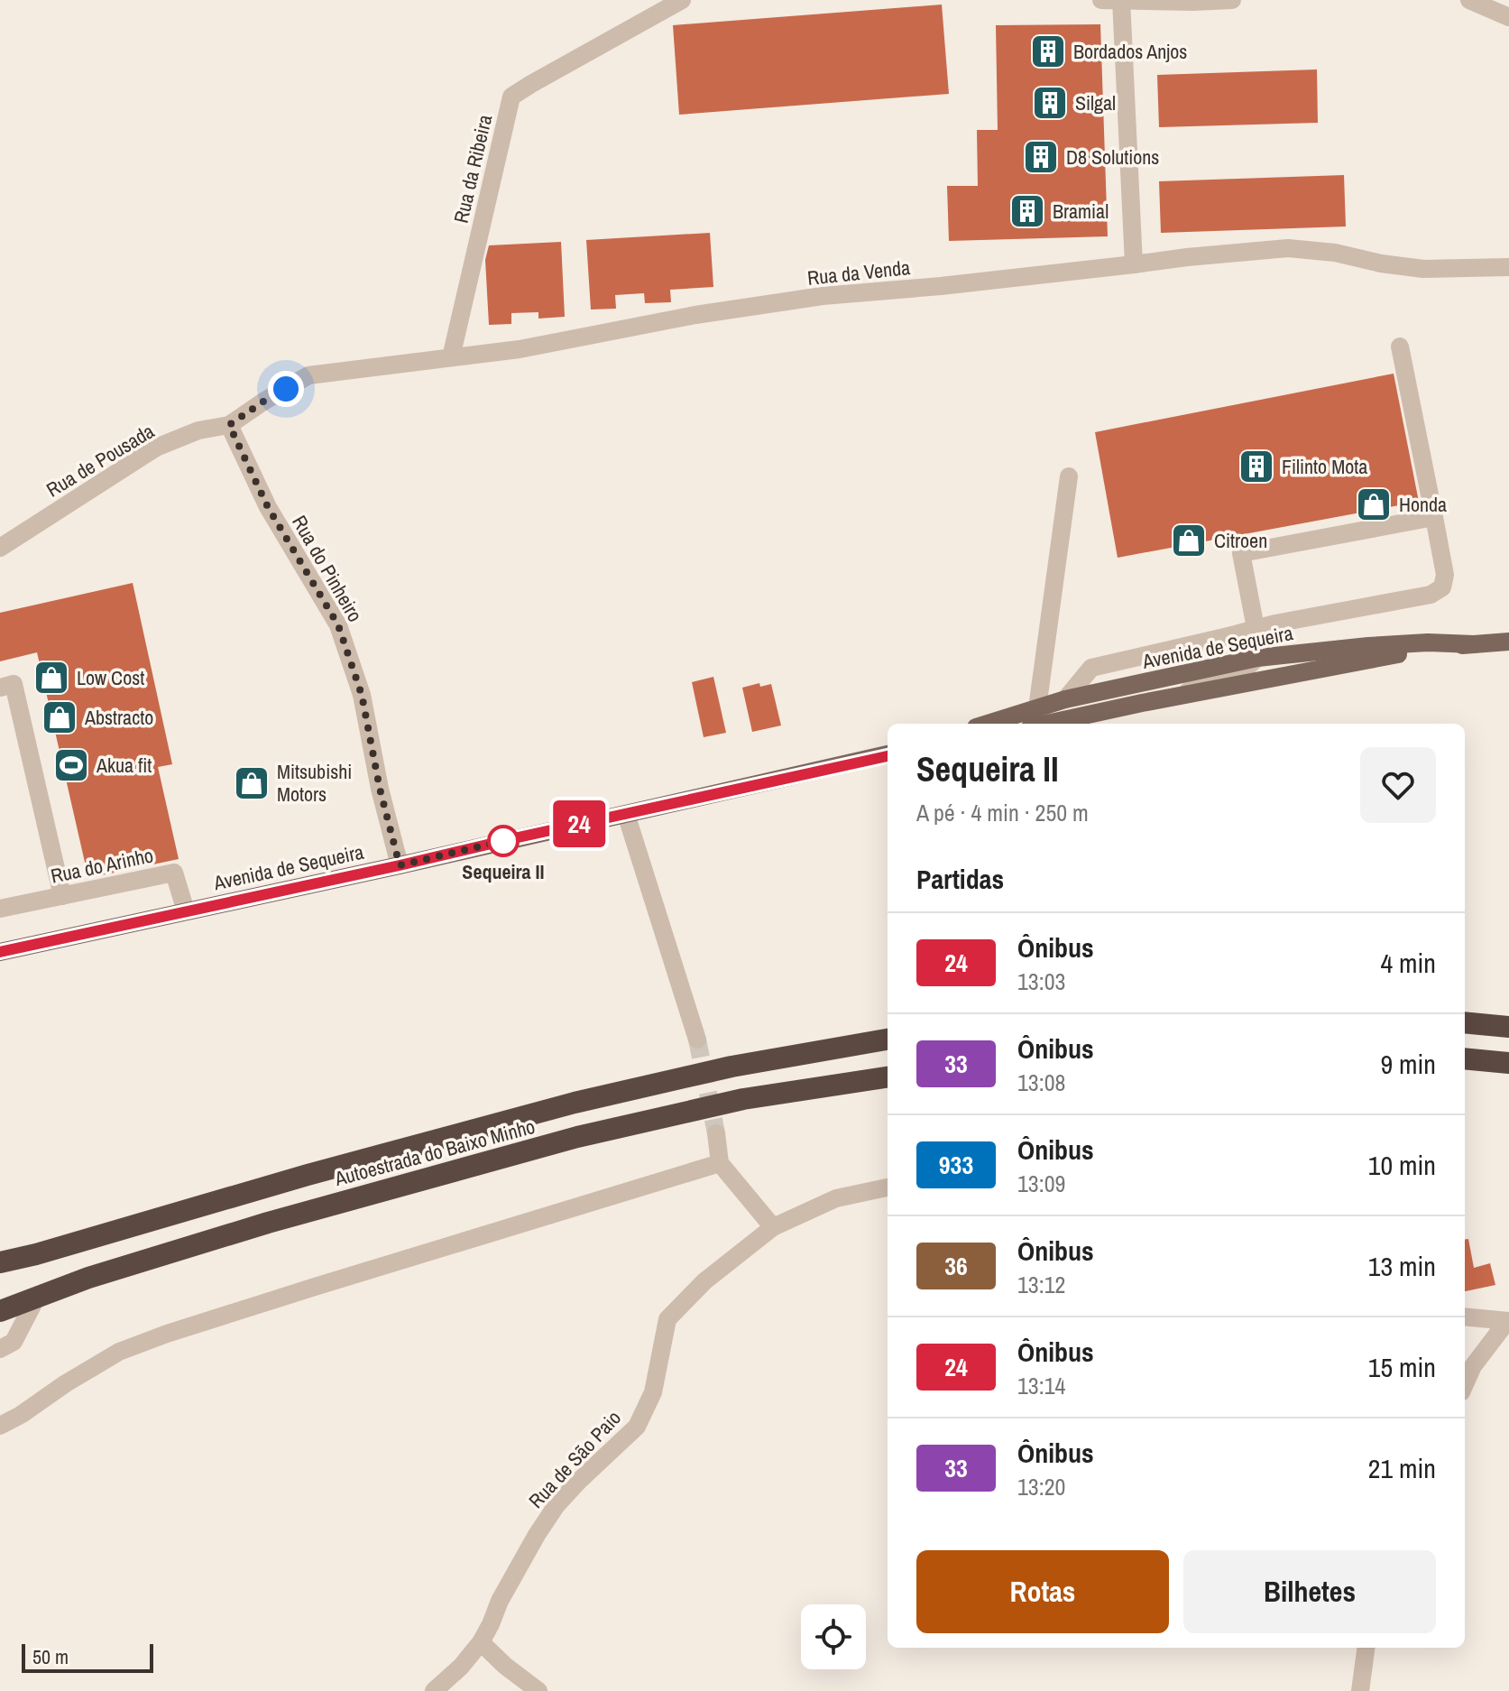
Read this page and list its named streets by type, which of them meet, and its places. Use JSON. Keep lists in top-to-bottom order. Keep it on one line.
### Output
{"streets":{"highway":["Autoestrada do Baixo Minho"],"main road":["Avenida de Sequeira"],"street":["Rua da Ribeira","Rua da Venda","Rua de Pousada","Rua do Pinheiro","Rua do Arinho","Rua de São Paio"]},"crossings":[["Rua da Ribeira","Rua da Venda"],["Rua da Venda","Rua de Pousada"],["Rua da Venda","Rua do Pinheiro"],["Rua de Pousada","Rua do Pinheiro"],["Rua do Pinheiro","Avenida de Sequeira"],["Avenida de Sequeira","Rua do Arinho"]],"places":{"building":["Bordados Anjos","Silgal","D8 Solutions","Bramial","Filinto Mota"],"shop":["Honda","Citroen","Low Cost","Abstracto","Mitsubishi Motors"],"sports":["Akua fit"],"other":["Sequeira II"]},"lines":["bus line 24"],"scale_bar":"50 m","page":{"on_map":"24","heading":[["Sequeira II","A pé · 4 min · 250 m"],"Partidas"],"list":[{"mark":"24","name":"Ônibus","note":"13:03","value":"4 min"},{"mark":"33","name":"Ônibus","note":"13:08","value":"9 min"},{"mark":"933","name":"Ônibus","note":"13:09","value":"10 min"},{"mark":"36","name":"Ônibus","note":"13:12","value":"13 min"},{"mark":"24","name":"Ônibus","note":"13:14","value":"15 min"},{"mark":"33","name":"Ônibus","note":"13:20","value":"21 min"}],"buttons":["Rotas","Bilhetes"],"scale":"50 m"}}
